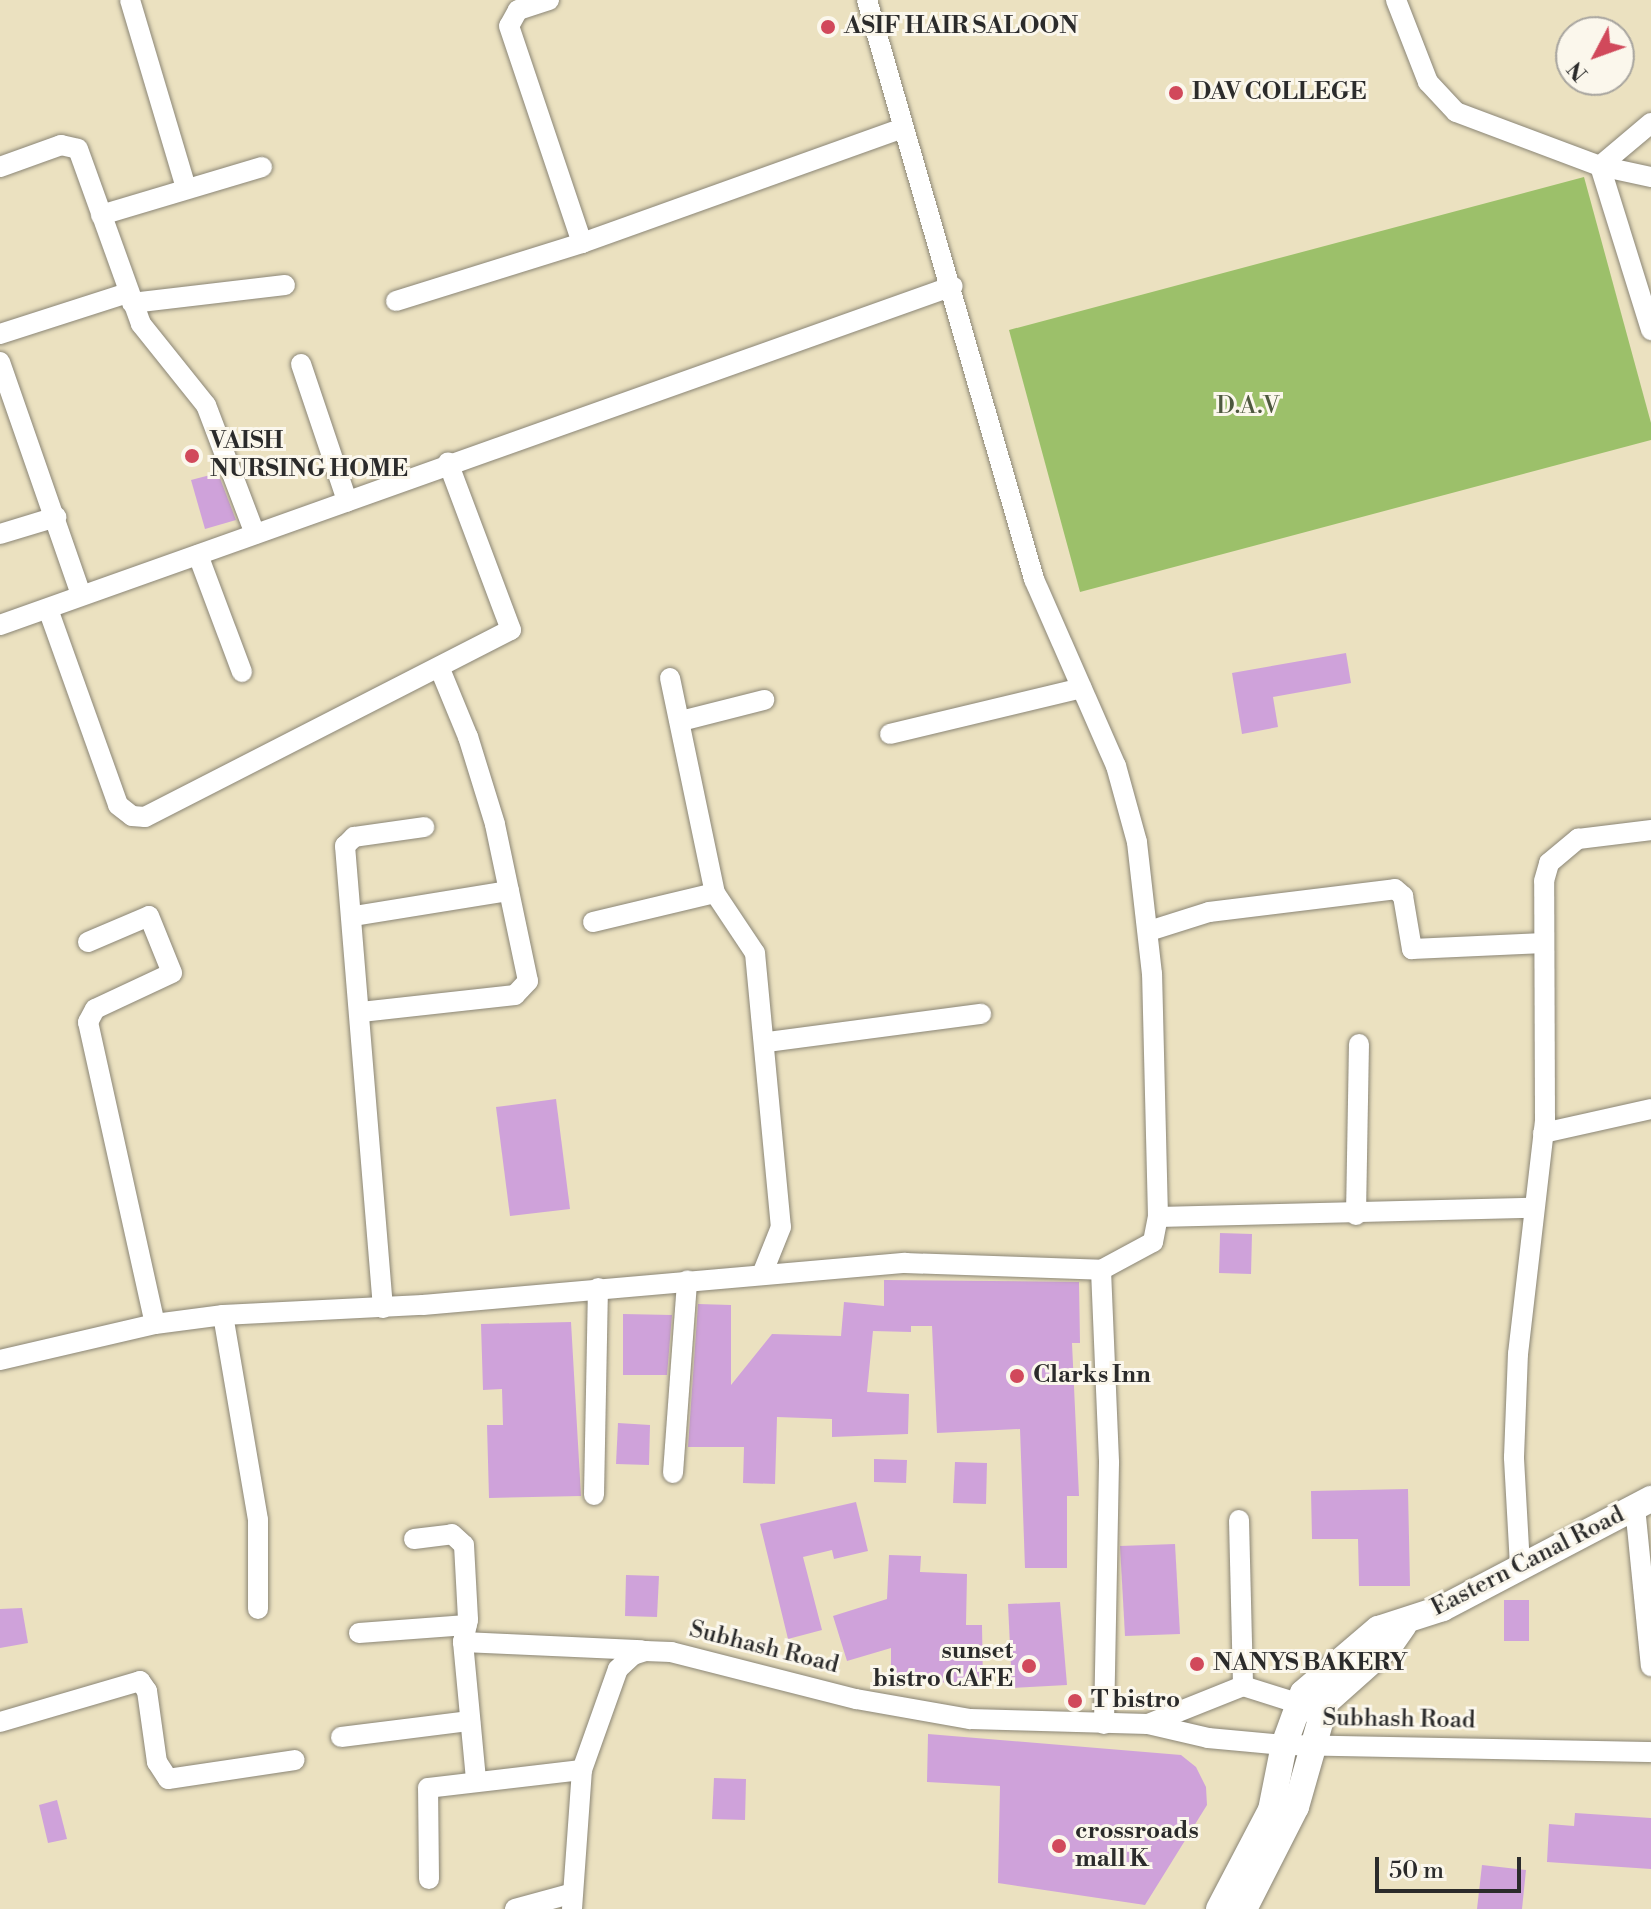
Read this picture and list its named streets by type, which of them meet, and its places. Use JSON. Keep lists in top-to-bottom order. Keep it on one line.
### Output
{"streets":{"main road":["Eastern Canal Road"],"street":["Subhash Road"]},"crossings":[["Eastern Canal Road","Subhash Road"]],"parks":["D.A.V"],"places":["ASIF HAIR SALOON","DAV COLLEGE","VAISH NURSING HOME","Clarks Inn","NANYS BAKERY","sunset bistro CAFE","T bistro","crossroads mall K"],"scale_bar":"50 m","north":"bottom left"}
